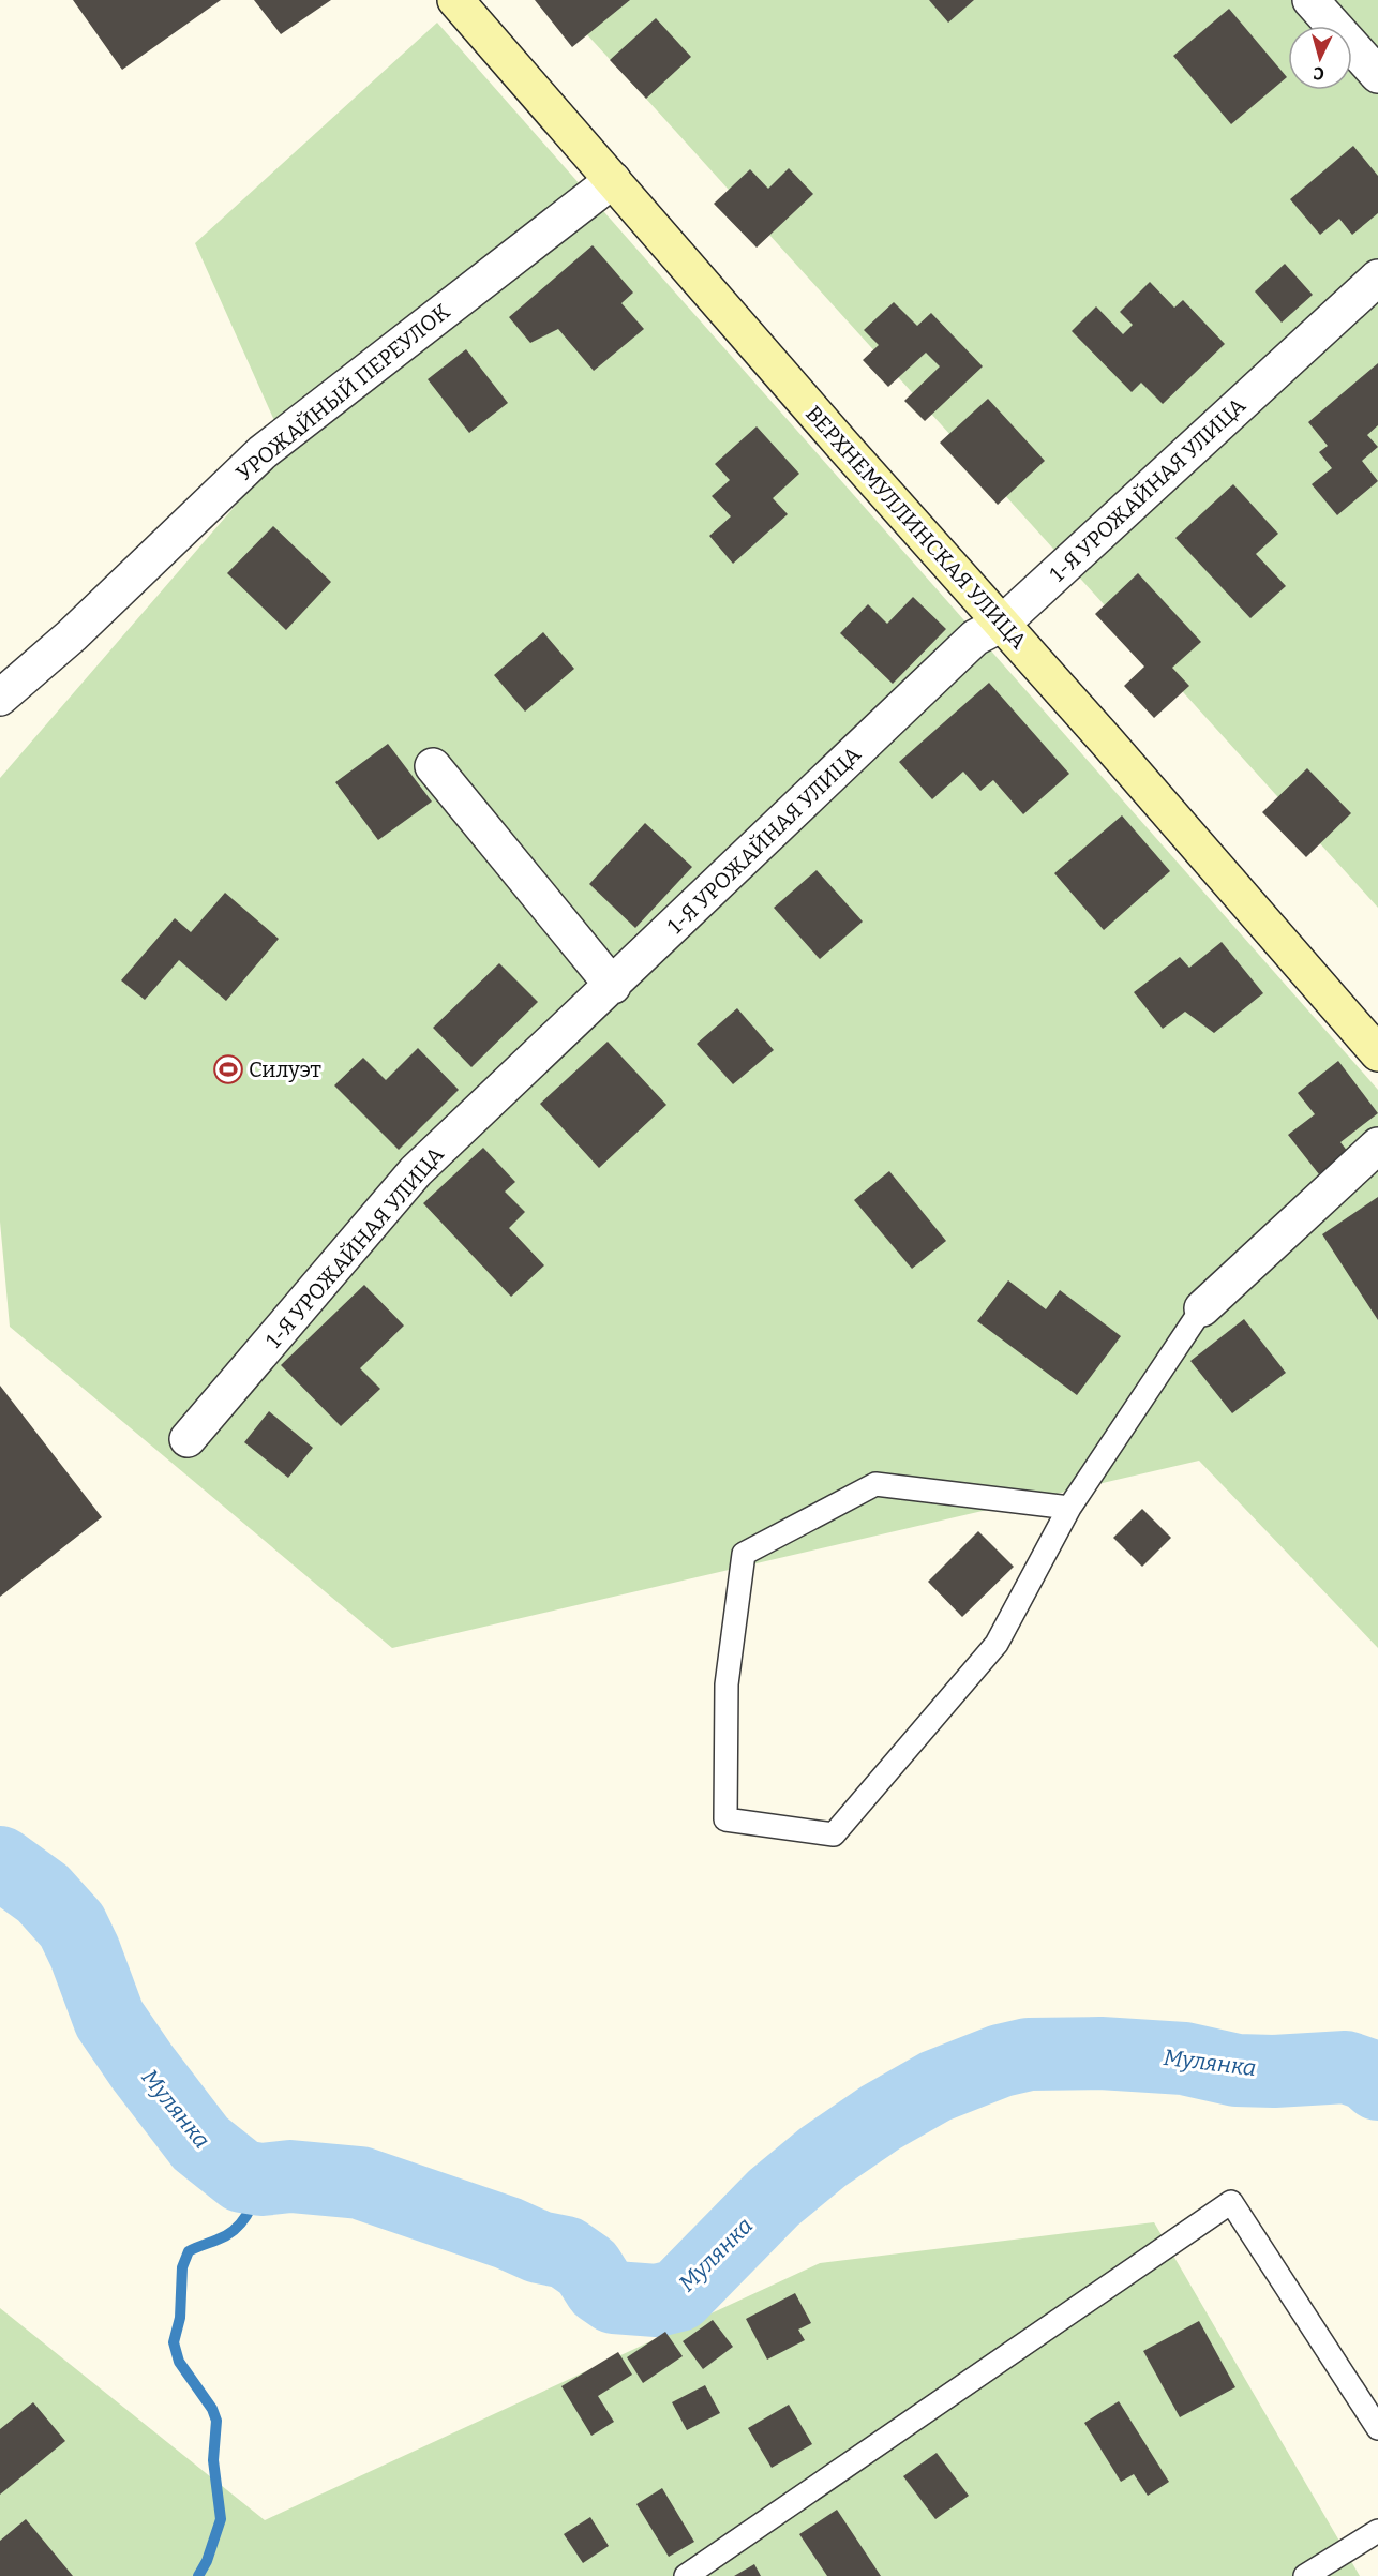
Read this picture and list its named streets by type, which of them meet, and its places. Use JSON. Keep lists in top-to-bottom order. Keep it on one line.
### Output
{"streets":{"street":["УРОЖАЙНЫЙ ПЕРЕУЛОК","1-Я УРОЖАЙНАЯ УЛИЦА","ВЕРХНЕМУЛЛИНСКАЯ УЛИЦА"]},"crossings":[["УРОЖАЙНЫЙ ПЕРЕУЛОК","ВЕРХНЕМУЛЛИНСКАЯ УЛИЦА"],["1-Я УРОЖАЙНАЯ УЛИЦА","ВЕРХНЕМУЛЛИНСКАЯ УЛИЦА"]],"water":["Мулянка"],"places":{"sports":["Силуэт"]},"north":"bottom"}
